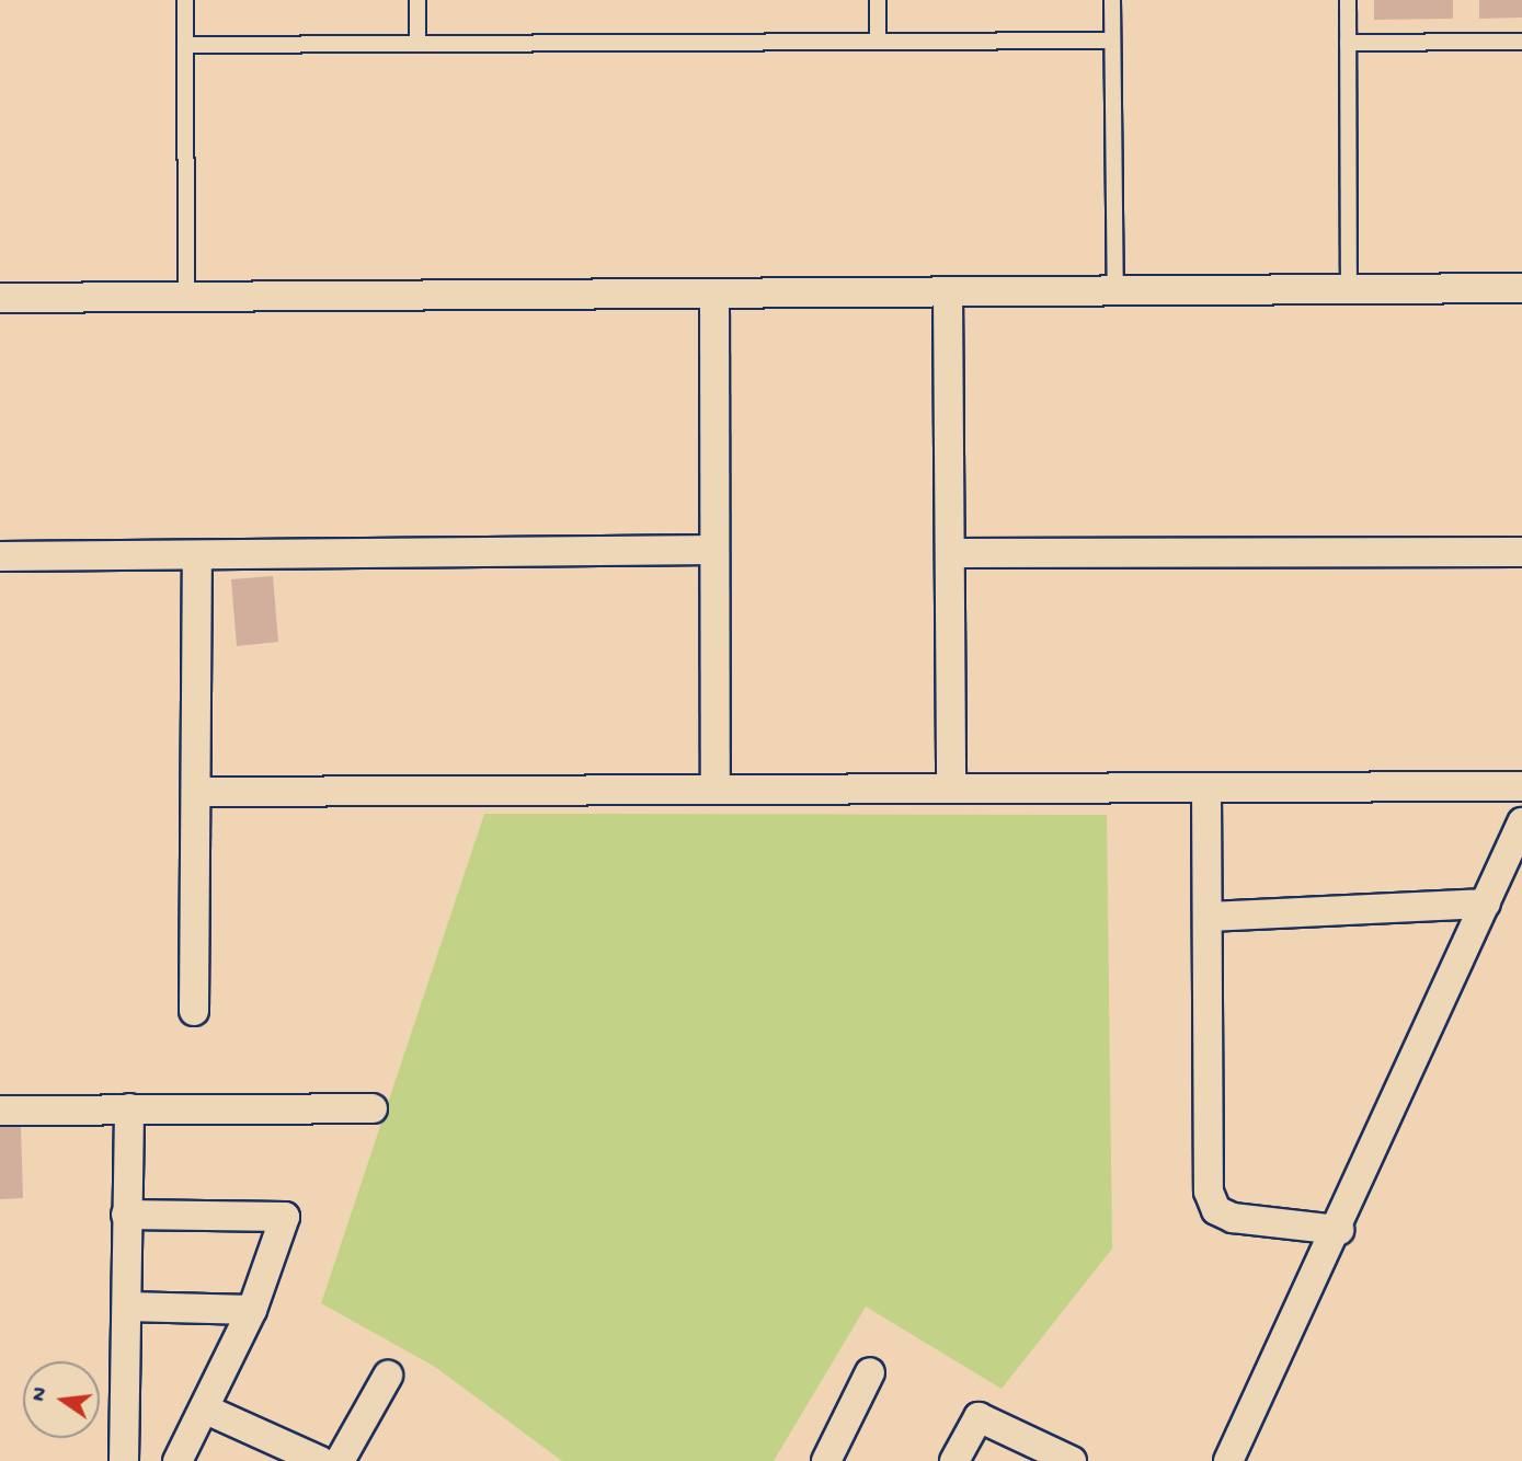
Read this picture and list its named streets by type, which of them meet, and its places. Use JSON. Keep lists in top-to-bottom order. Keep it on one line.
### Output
{"north":"left"}
